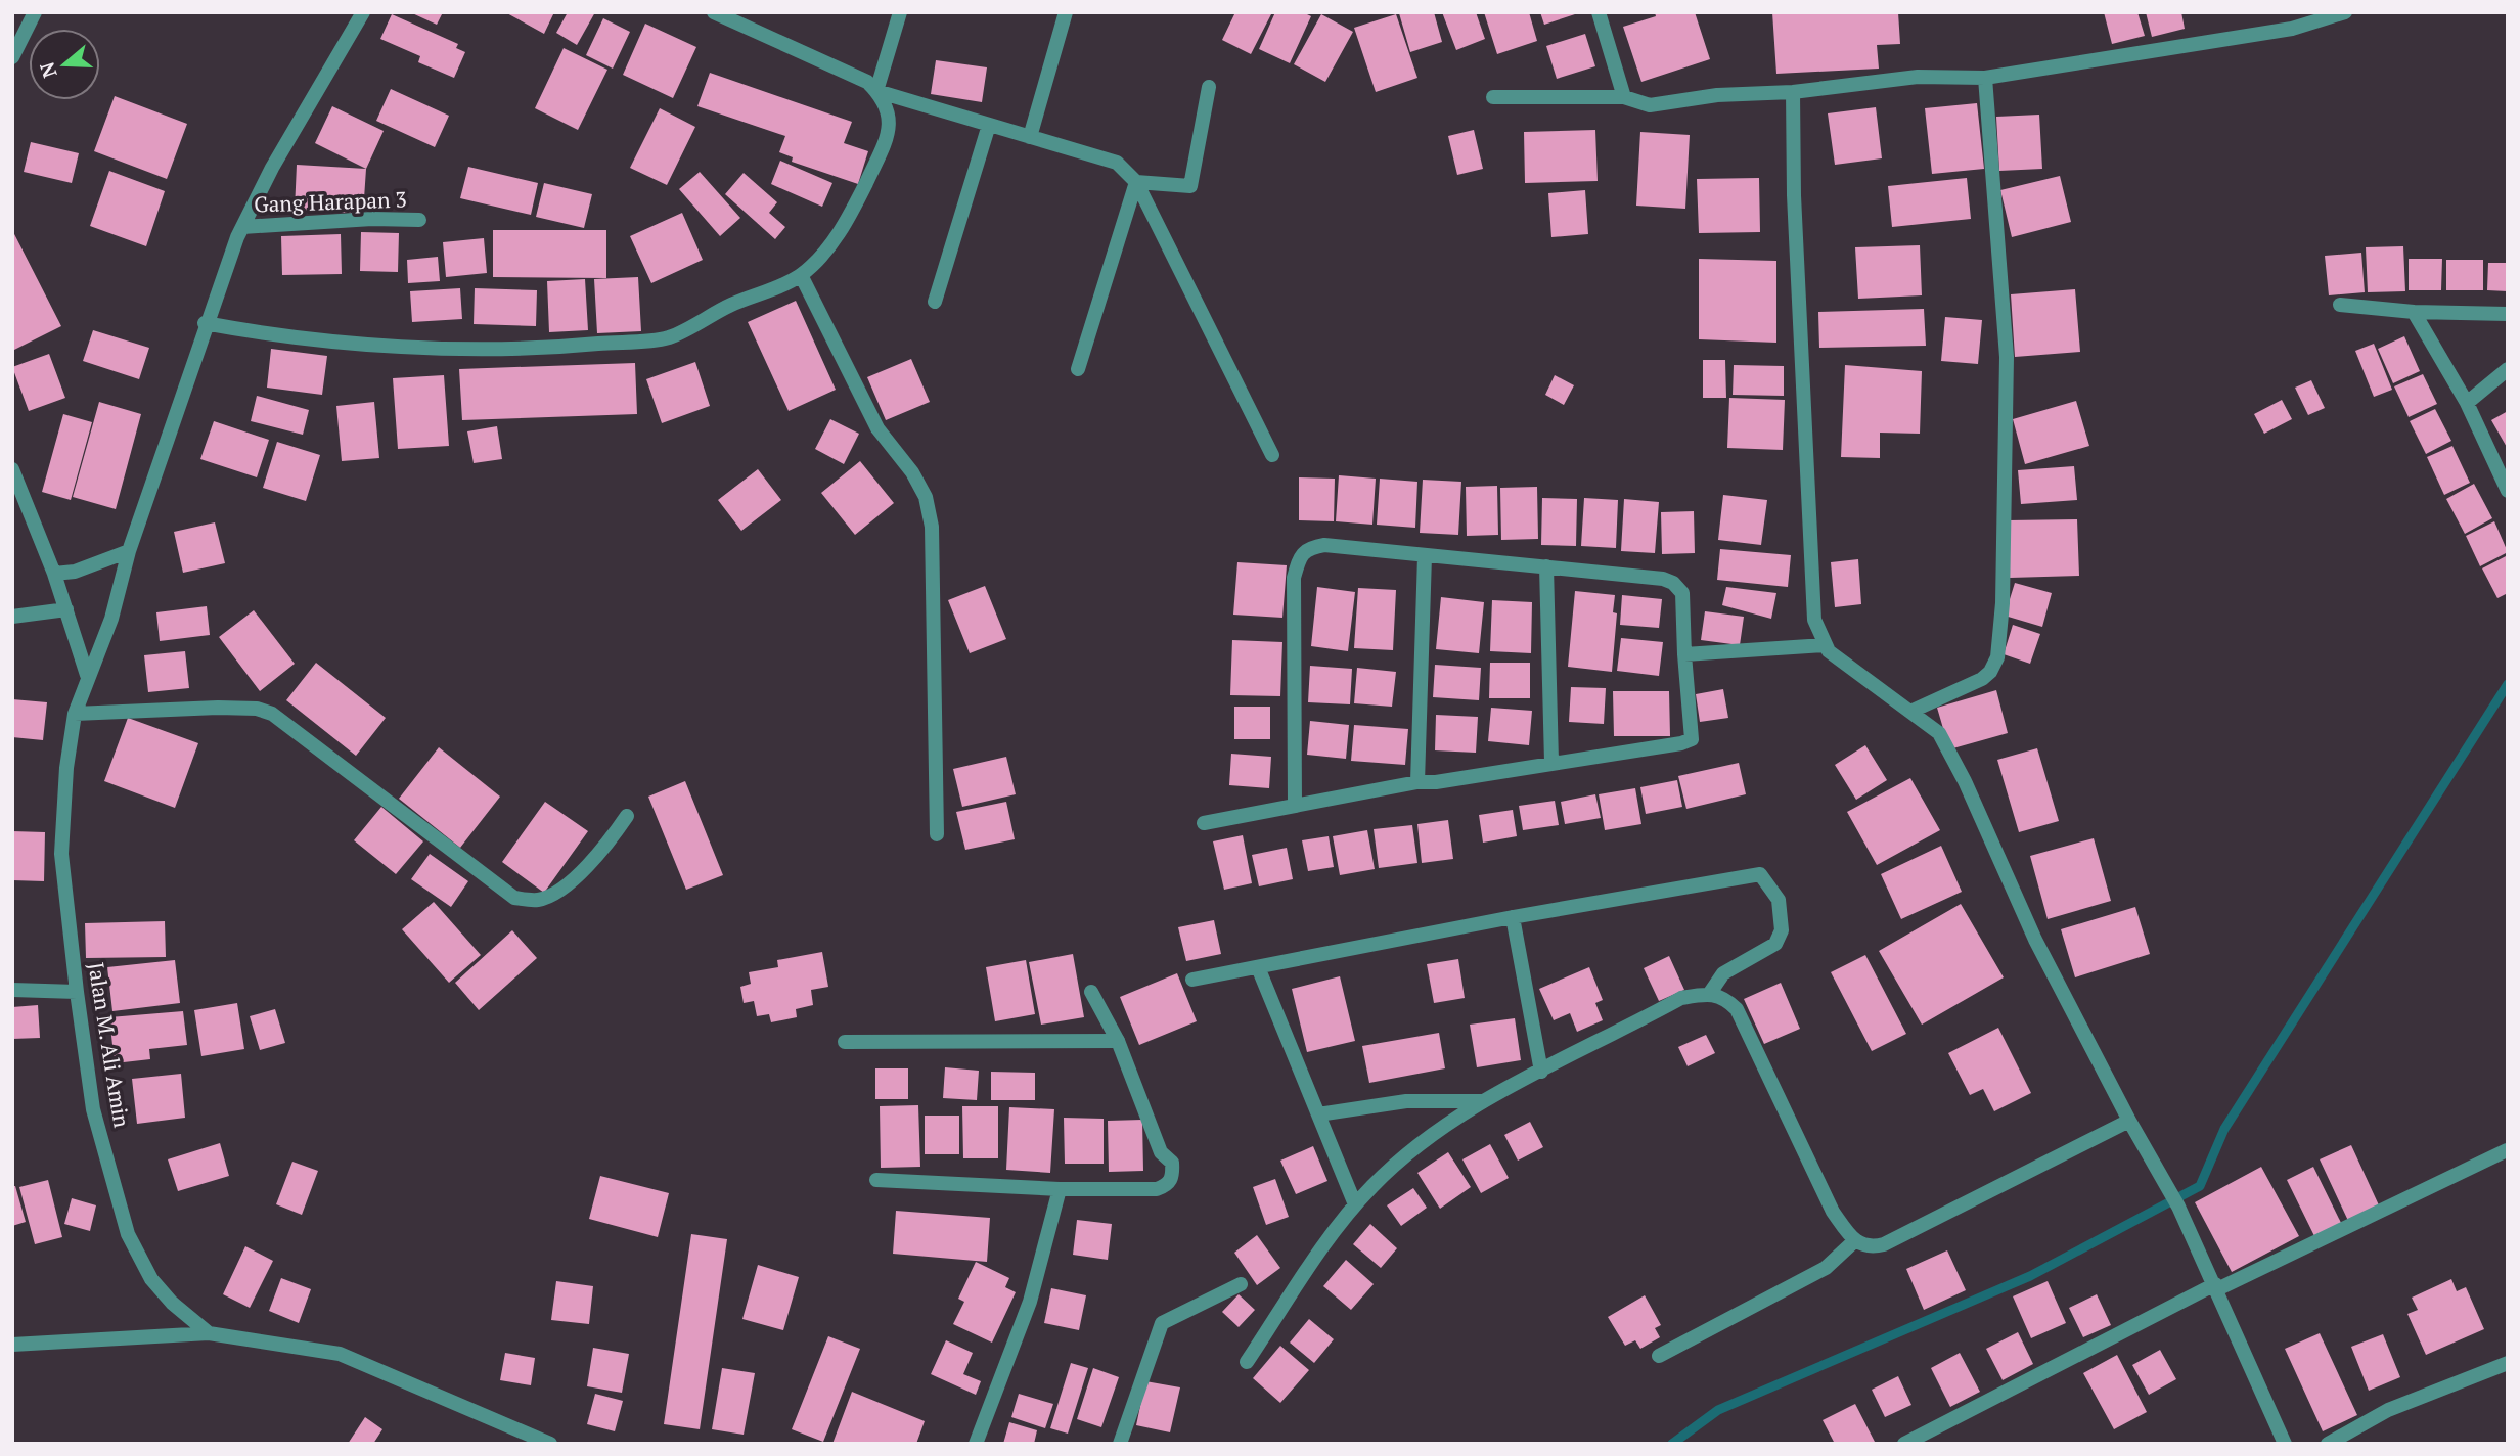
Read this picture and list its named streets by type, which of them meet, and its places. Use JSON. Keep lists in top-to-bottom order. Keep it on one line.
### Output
{"streets":{"street":["Gang Harapan 3","Jalan M. Ali Amin"]},"crossings":[["Gang Harapan 3","Jalan M. Ali Amin"]],"north":"left"}
